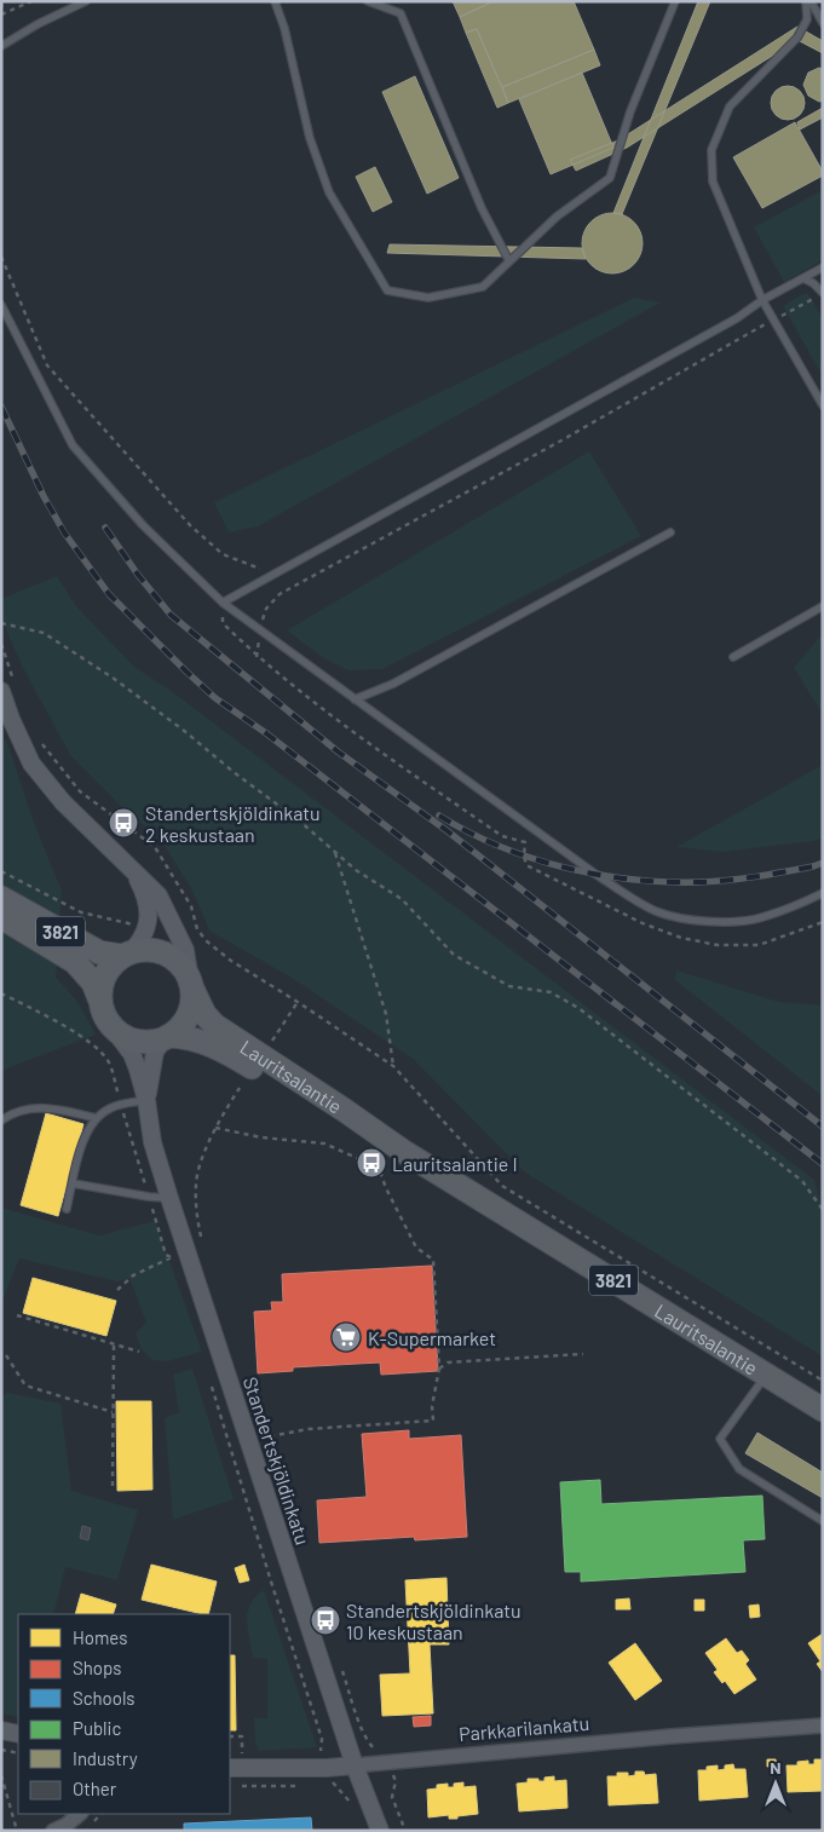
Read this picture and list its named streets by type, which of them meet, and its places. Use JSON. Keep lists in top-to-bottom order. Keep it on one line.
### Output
{"streets":{"main road":["3821","Lauritsalantie"],"street":["Standertskjöldinkatu","Parkkarilankatu"]},"crossings":[["3821","Lauritsalantie"],["3821","Standertskjöldinkatu"],["Lauritsalantie","Standertskjöldinkatu"],["Standertskjöldinkatu","Parkkarilankatu"]],"places":{"bus stop":["Standertskjöldinkatu 2 keskustaan","Lauritsalantie I","Standertskjöldinkatu 10 keskustaan"],"supermarket":["K-Supermarket"]},"legend":["Homes","Shops","Schools","Public","Industry","Other"],"north":"top"}
